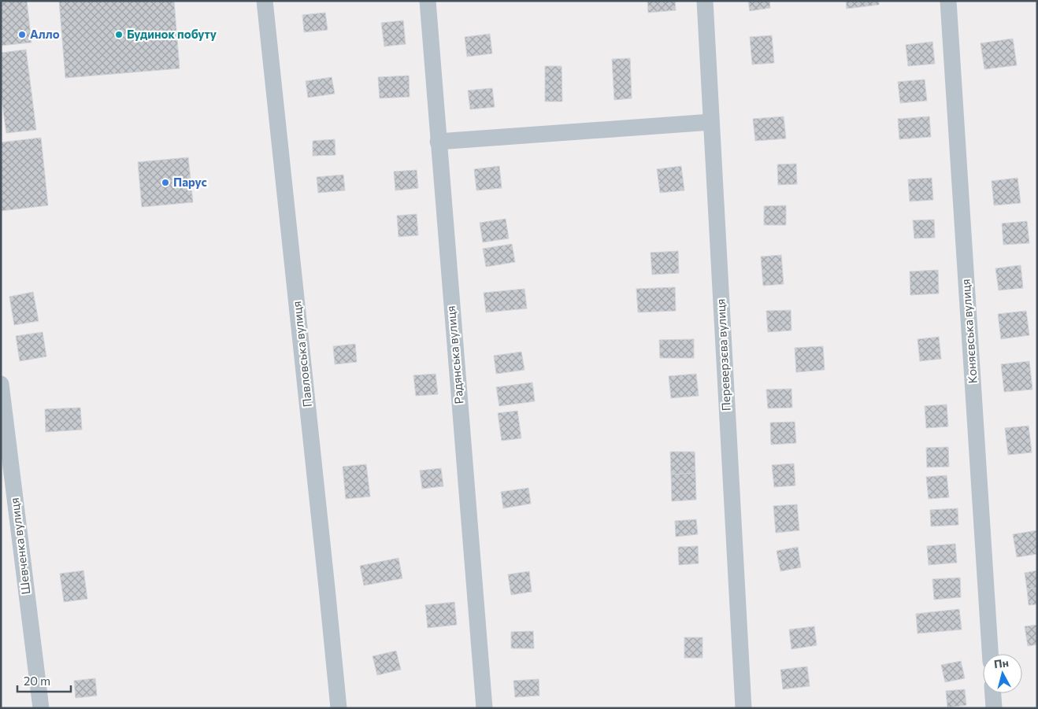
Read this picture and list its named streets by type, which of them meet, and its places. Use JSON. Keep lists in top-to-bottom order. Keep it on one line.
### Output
{"streets":{"street":["Коняєвська вулиця","Павловська вулиця","Радянська вулиця","Переверзєва вулиця","Шевченка вулиця"]},"places":["Алло","Будинок побуту","Парус"],"scale_bar":"20 m","north":"top"}
